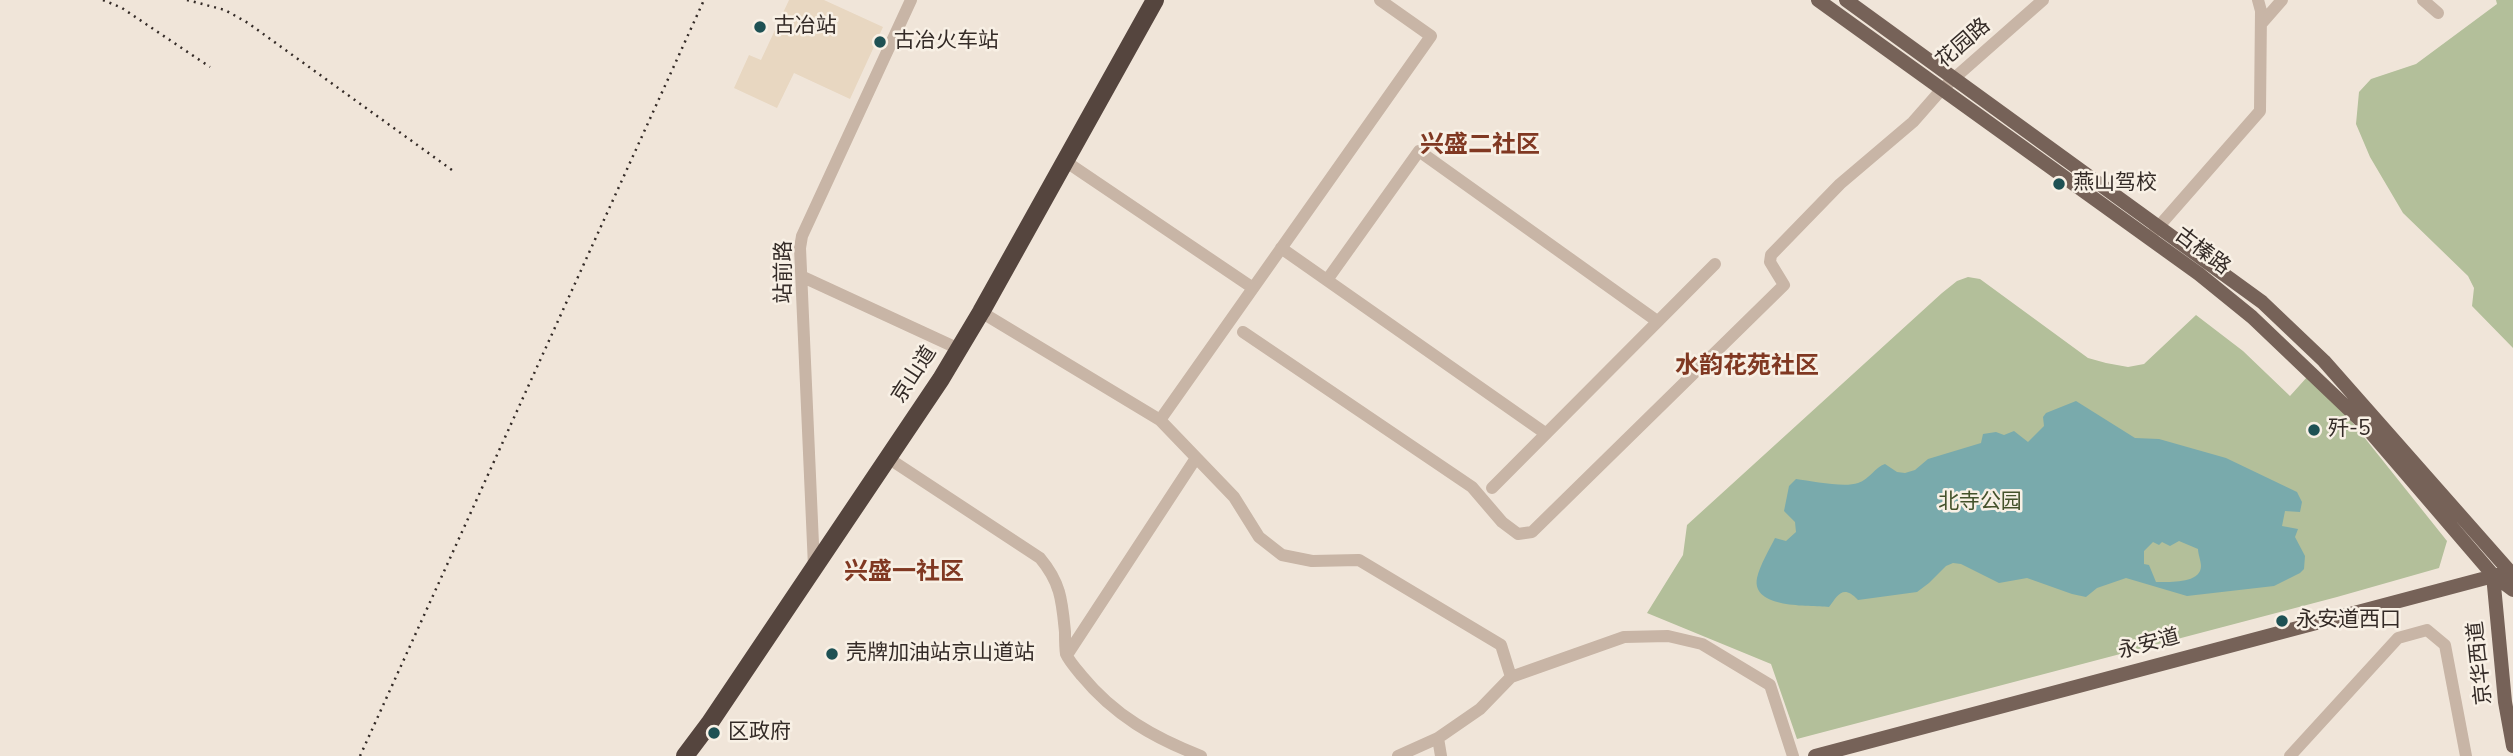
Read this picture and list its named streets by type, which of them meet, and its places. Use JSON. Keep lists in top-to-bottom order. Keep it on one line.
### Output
{"streets":{"highway":["京山道"],"main road":["古榛路","永安道","京华西道"],"street":["花园路","站前路"]},"crossings":[["花园路","古榛路"],["古榛路","永安道"],["古榛路","京华西道"],["站前路","京山道"],["永安道","京华西道"]],"districts":["兴盛二社区","水韵花苑社区","兴盛一社区"],"parks":["北寺公园"],"places":["古冶站","古冶火车站","燕山驾校","歼-5","永安道西口","壳牌加油站京山道站","区政府"]}
